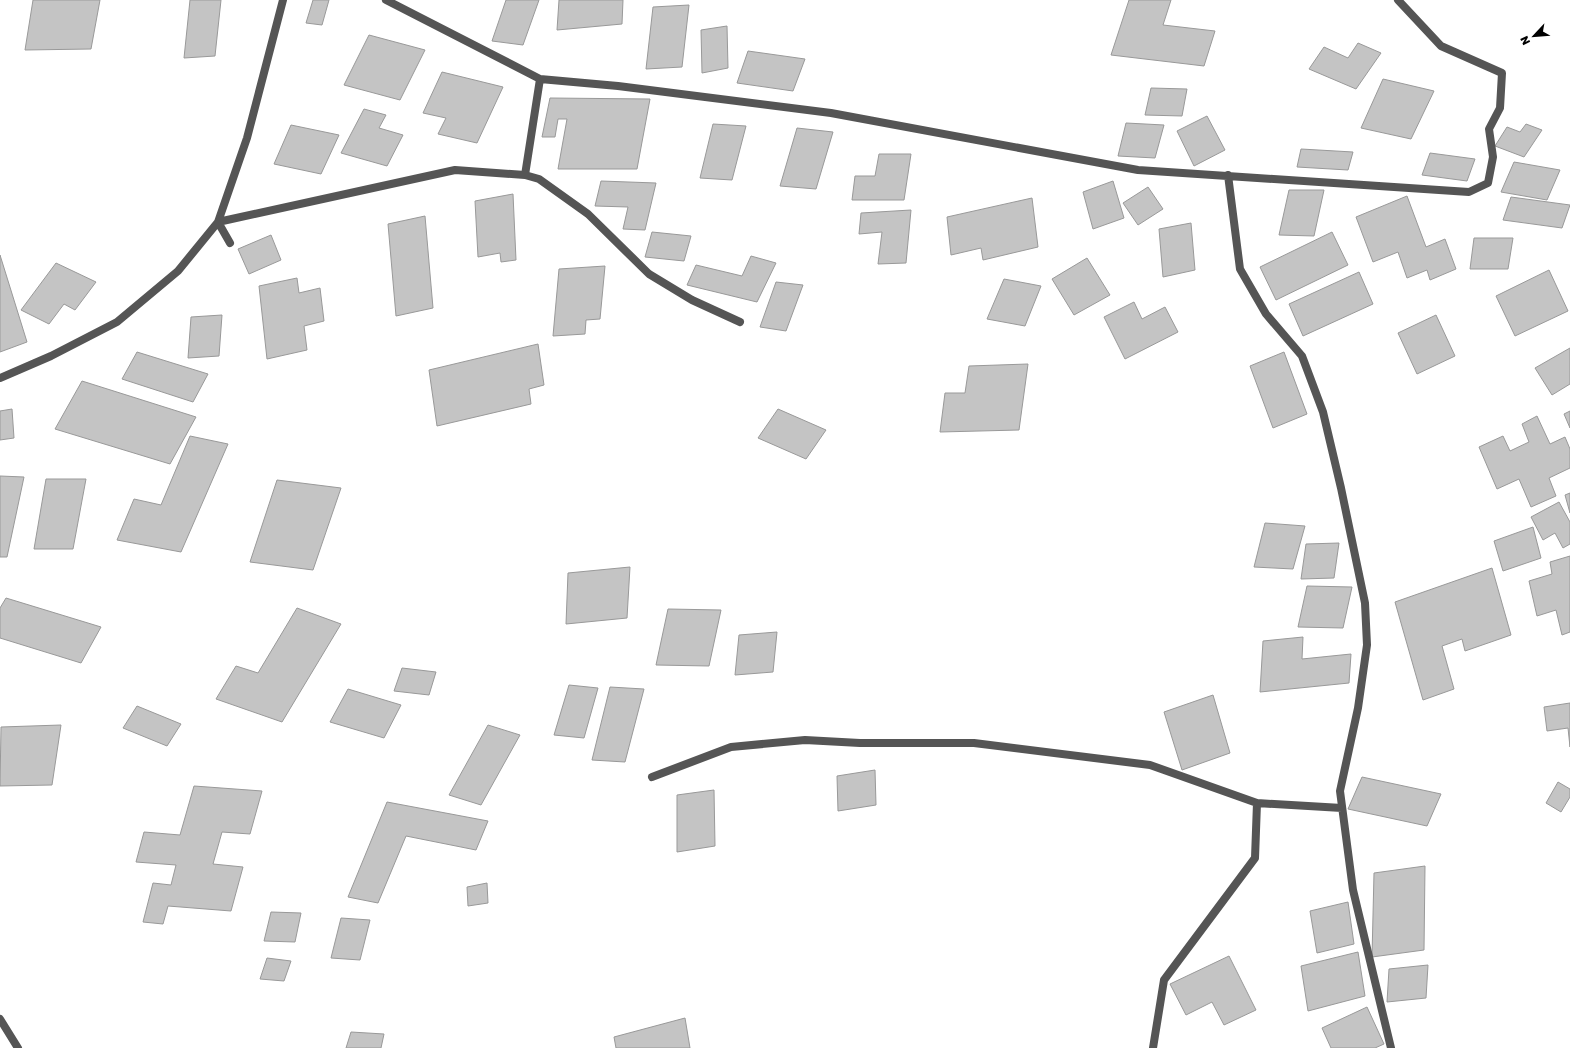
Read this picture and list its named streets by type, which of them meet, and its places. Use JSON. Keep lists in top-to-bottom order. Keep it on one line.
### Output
{"north":"bottom left"}
